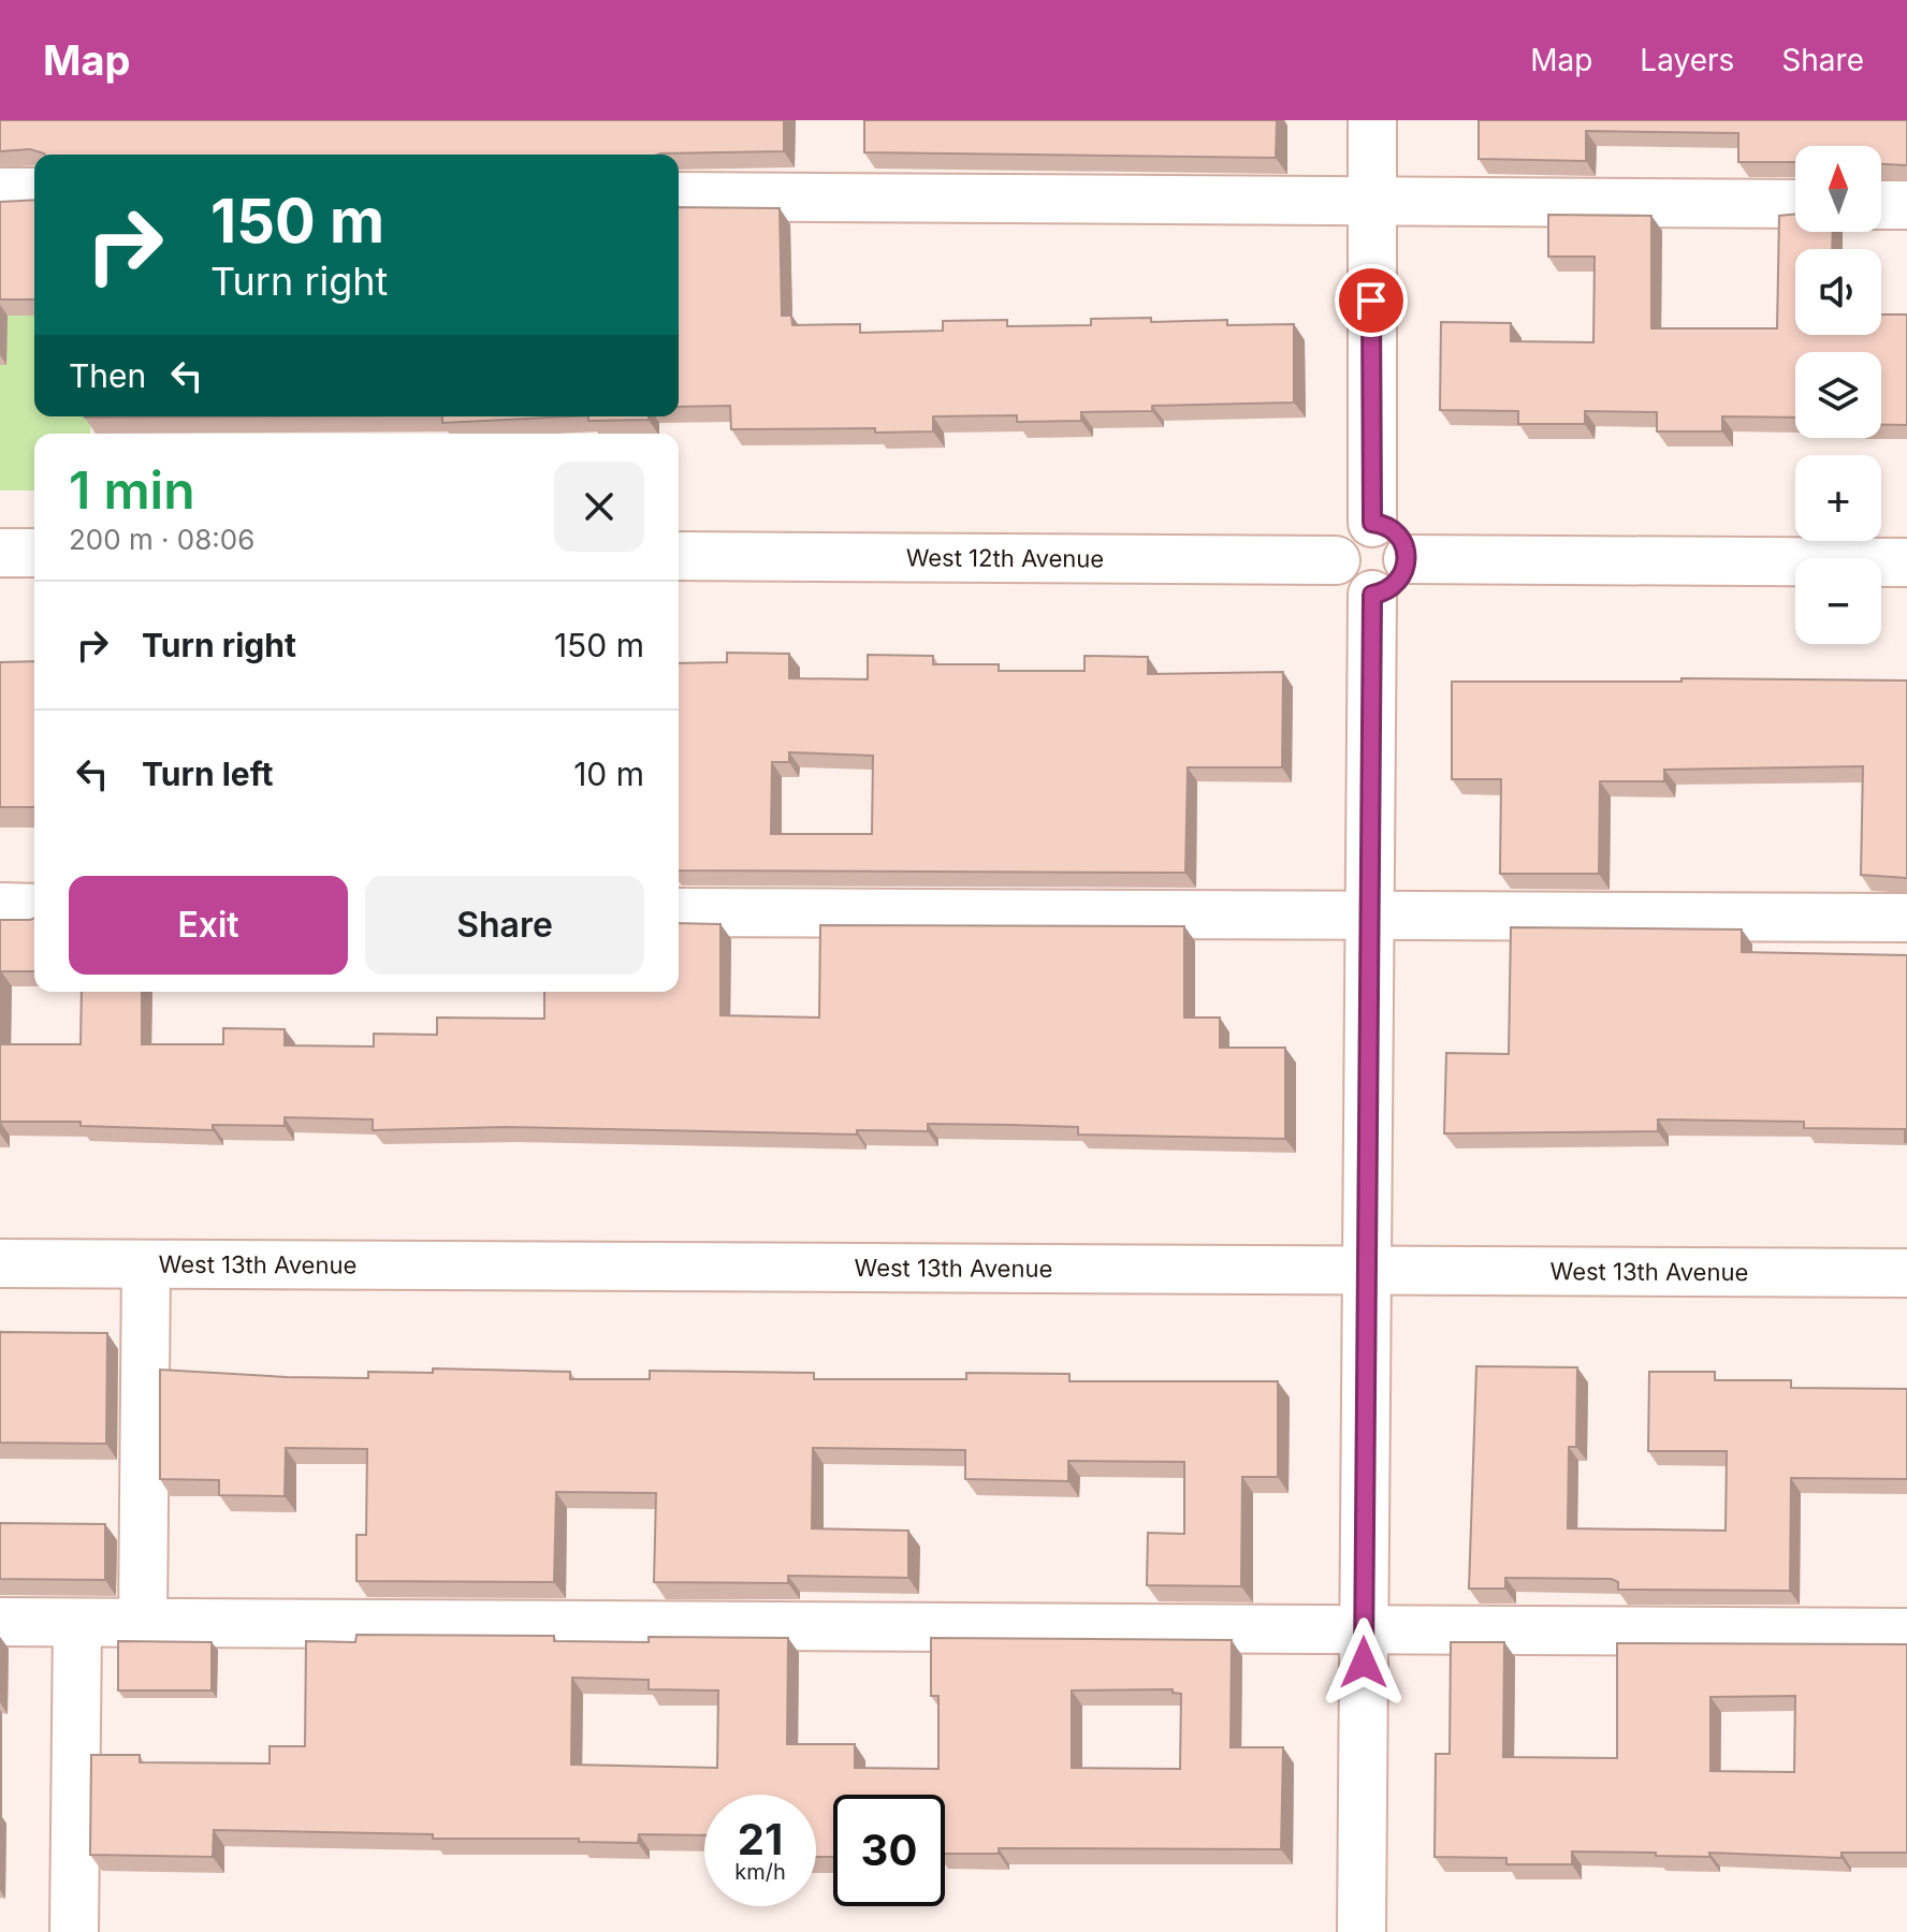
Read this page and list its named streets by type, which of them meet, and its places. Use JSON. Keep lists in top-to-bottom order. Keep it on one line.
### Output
{"streets":{"street":["West 12th Avenue","West 13th Avenue"]},"north":"top","page":{"header":"Map","nav":["Map","Layers","Share"],"map_buttons":["+","−"],"turn":["150 m","Turn right"],"then":"Then","heading":["1 min","200 m · 08:06"],"list":[{"name":"Turn right","value":"150 m"},{"name":"Turn left","value":"10 m"}],"buttons":["Exit","Share"],"speed":"21 km/h","limit":"30"}}
